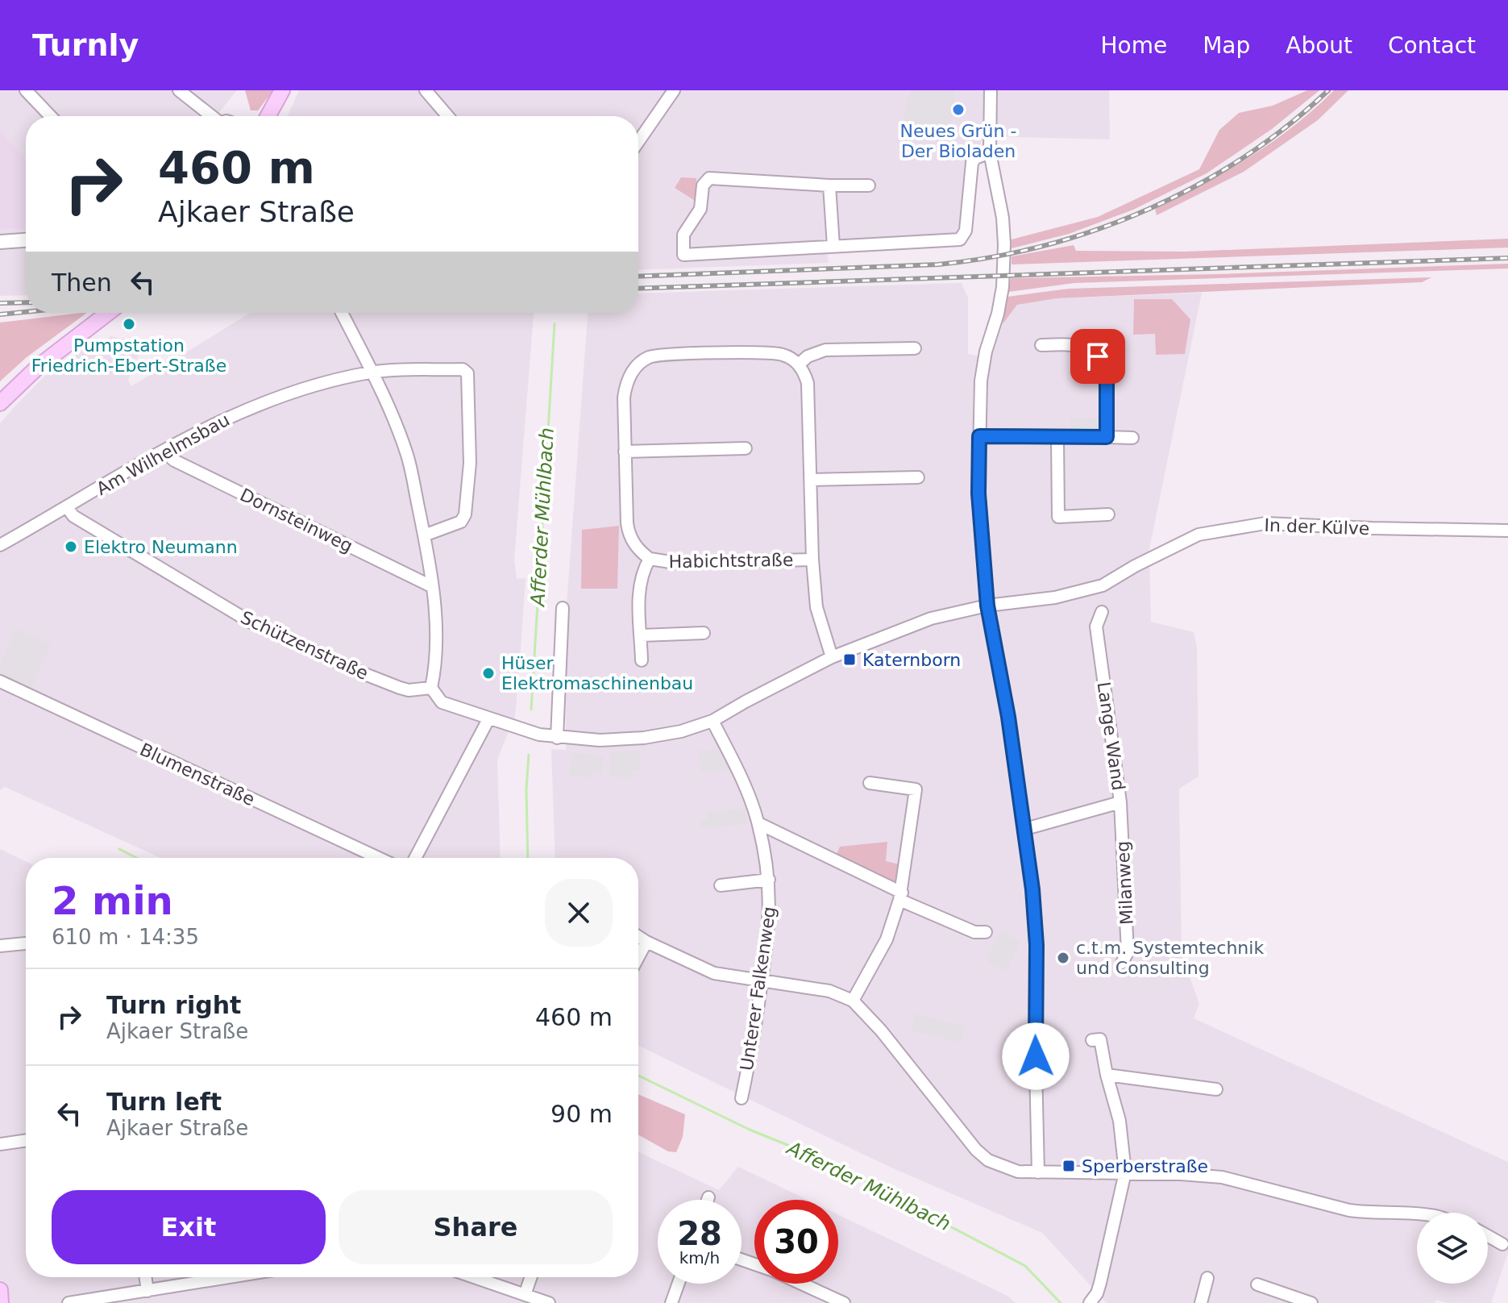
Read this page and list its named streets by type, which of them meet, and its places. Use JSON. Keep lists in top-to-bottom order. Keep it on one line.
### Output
{"streets":{"street":["Am Wilhelmsbau","Dornsteinweg","In der Külve","Habichtstraße","Schützenstraße","Lange Wand","Blumenstraße","Milanweg","Unterer Falkenweg"]},"crossings":[["Am Wilhelmsbau","Dornsteinweg"],["Am Wilhelmsbau","Schützenstraße"],["Lange Wand","Milanweg"]],"water":["Afferder Mühlbach"],"places":{"other":["Neues Grün - Der Bioladen","Pumpstation Friedrich-Ebert-Straße","Elektro Neumann","Hüser Elektromaschinenbau","c.t.m. Systemtechnik und Consulting"],"transit":["Katernborn","Sperberstraße"]},"page":{"header":"Turnly","nav":["Home","Map","About","Contact"],"turn":["460 m","Ajkaer Straße"],"then":"Then","heading":["2 min","610 m · 14:35"],"list":[{"name":"Turn right","note":"Ajkaer Straße","value":"460 m"},{"name":"Turn left","note":"Ajkaer Straße","value":"90 m"}],"buttons":["Exit","Share"],"speed":"28 km/h","limit":"30"}}
